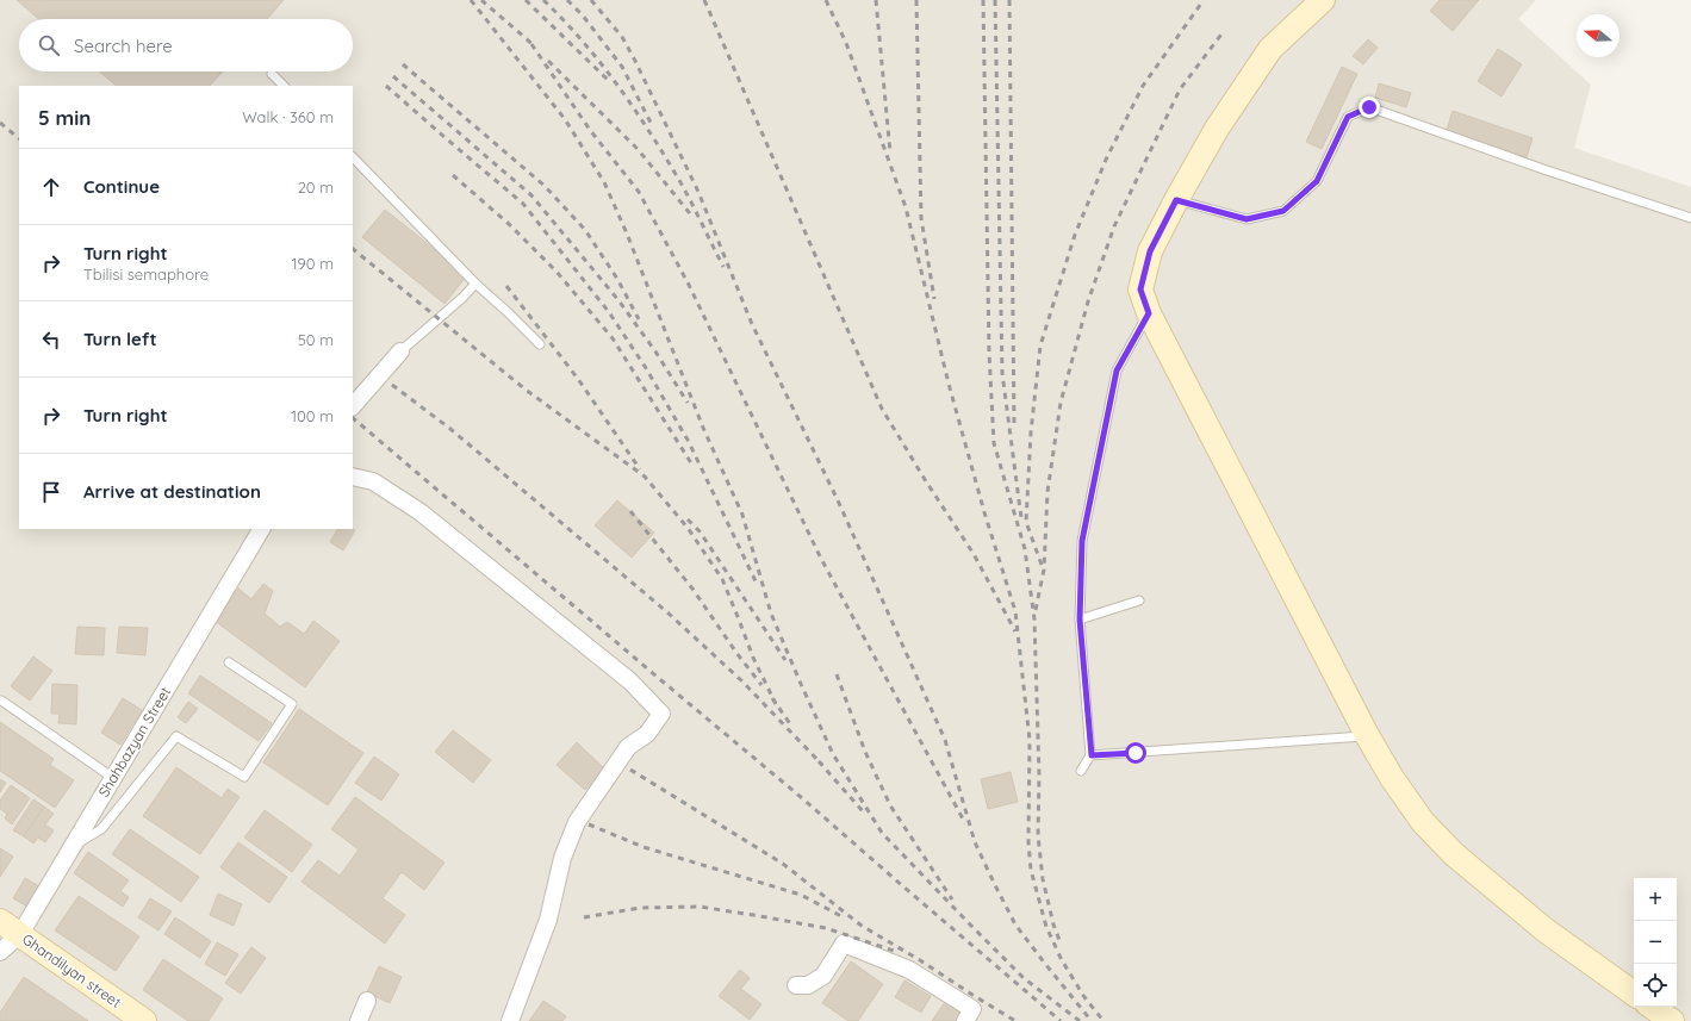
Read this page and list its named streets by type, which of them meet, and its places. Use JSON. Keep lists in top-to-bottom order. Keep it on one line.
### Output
{"streets":{"street":["Shahbazyan Street","Ghandilyan street"]},"crossings":[["Shahbazyan Street","Ghandilyan street"]],"north":"left","page":{"search":"Search here","heading":["5 min","Walk · 360 m"],"list":[["Continue","20 m"],["Turn right","Tbilisi semaphore","190 m"],["Turn left","50 m"],["Turn right","100 m"],"Arrive at destination"],"map_buttons":["+","−"]}}
